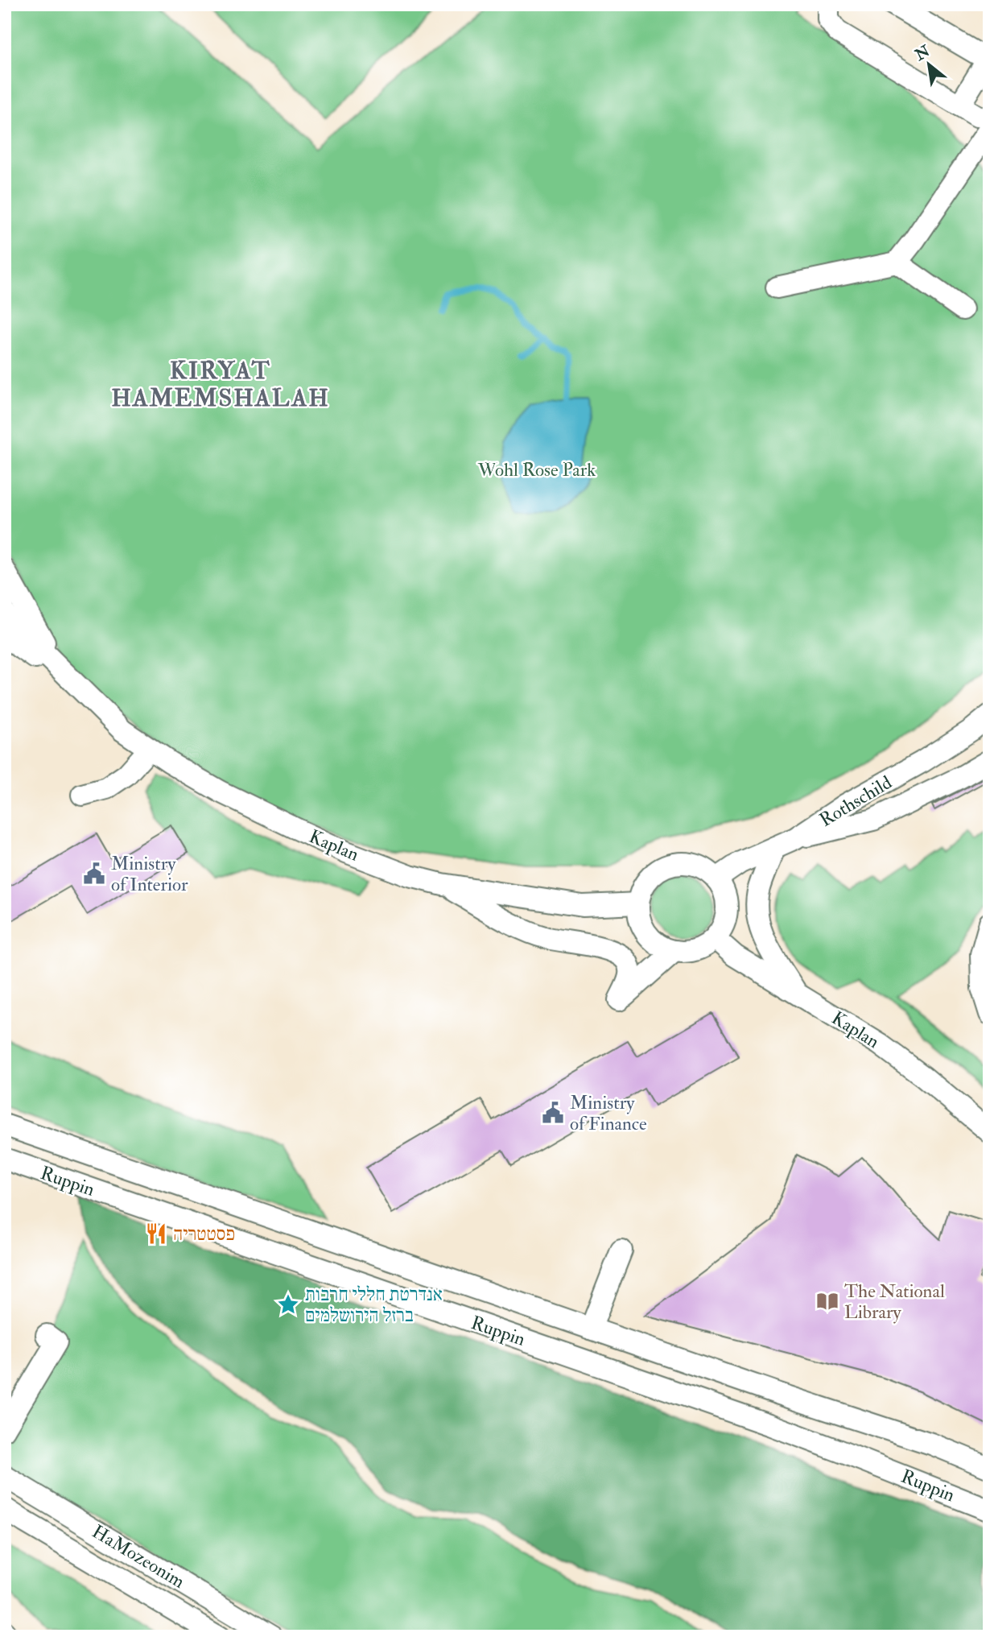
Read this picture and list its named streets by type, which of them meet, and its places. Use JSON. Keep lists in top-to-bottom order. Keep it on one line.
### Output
{"streets":{"street":["Rothschild","Kaplan","Ruppin","HaMozeonim"]},"crossings":[["Rothschild","Kaplan"]],"districts":["KIRYAT HAMEMSHALAH"],"parks":["Wohl Rose Park"],"places":{"public building":["Ministry of Interior","Ministry of Finance"],"restaurant":["פסטטריה"],"library":["The National Library"],"place":["אנדרטת חללי חרבות ברזל הירושלמים"]},"north":"top left"}
